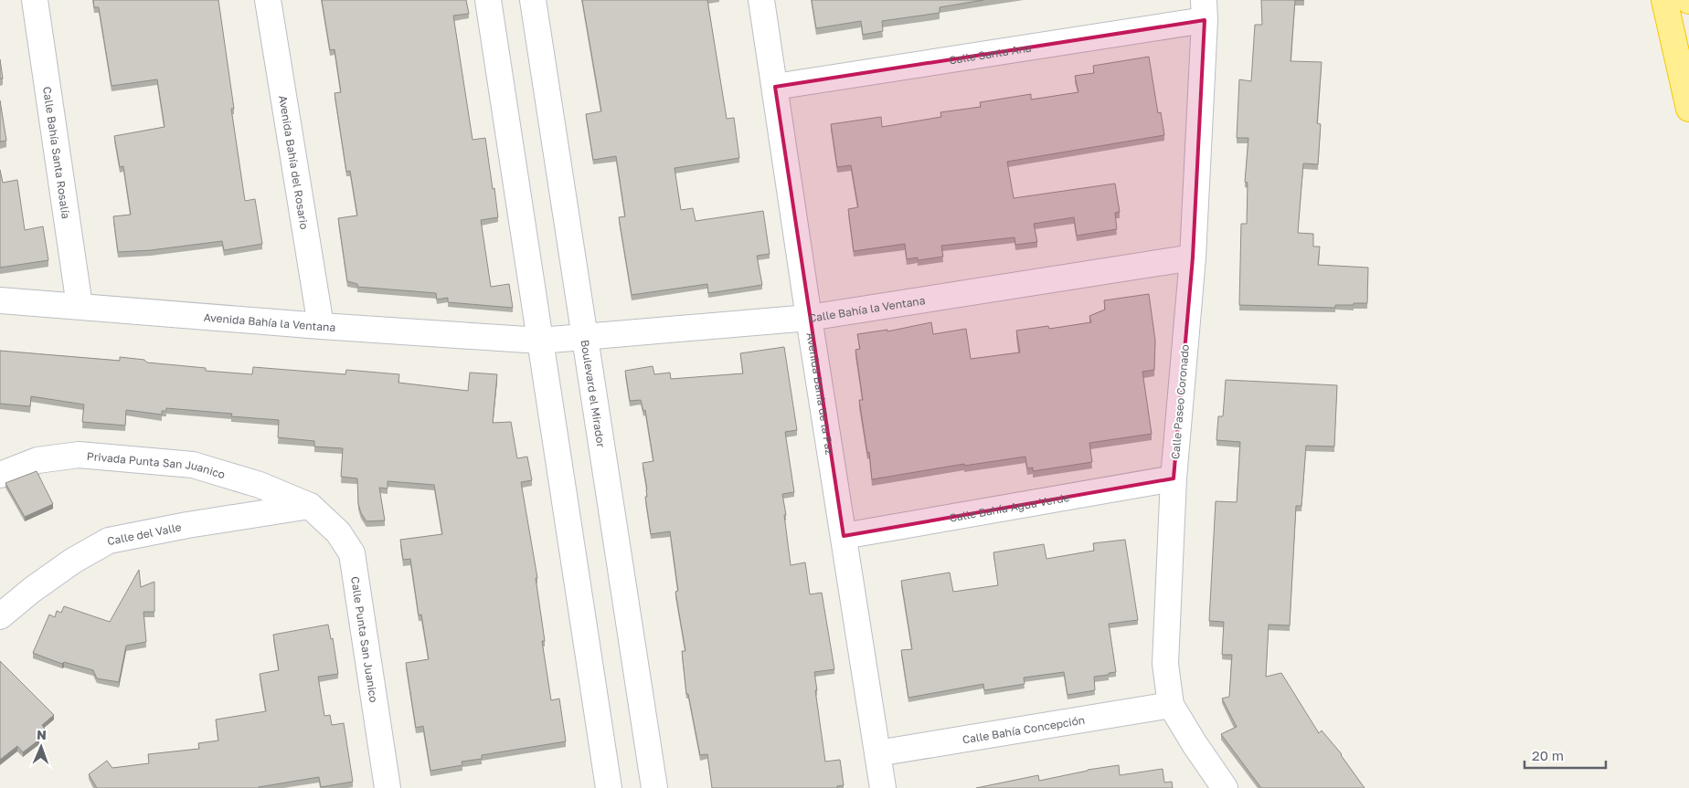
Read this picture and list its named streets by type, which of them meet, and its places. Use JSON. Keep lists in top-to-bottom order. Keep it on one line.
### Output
{"streets":{"street":["Calle Santa Ana","Calle Bahía Santa Rosalía","Avenida Bahía del Rosario","Calle Bahía la Ventana","Avenida Bahía la Ventana","Boulevard el Mirador","Avenida Bahía de la Paz","Calle Paseo Coronado","Privada Punta San Juanico","Calle Bahía Agua Verde","Calle del Valle","Calle Punta San Juanico","Calle Bahía Concepción"]},"crossings":[["Calle Santa Ana","Avenida Bahía de la Paz"],["Calle Santa Ana","Calle Paseo Coronado"],["Calle Bahía Santa Rosalía","Avenida Bahía la Ventana"],["Avenida Bahía del Rosario","Avenida Bahía la Ventana"],["Calle Bahía la Ventana","Avenida Bahía la Ventana"],["Calle Bahía la Ventana","Boulevard el Mirador"],["Calle Bahía la Ventana","Avenida Bahía de la Paz"],["Calle Bahía la Ventana","Calle Paseo Coronado"],["Avenida Bahía de la Paz","Calle Bahía Agua Verde"],["Avenida Bahía de la Paz","Calle Bahía Concepción"],["Calle Paseo Coronado","Calle Bahía Agua Verde"],["Calle Paseo Coronado","Calle Bahía Concepción"],["Privada Punta San Juanico","Calle del Valle"],["Privada Punta San Juanico","Calle Punta San Juanico"],["Calle del Valle","Calle Punta San Juanico"]],"scale_bar":"20 m","north":"top"}
